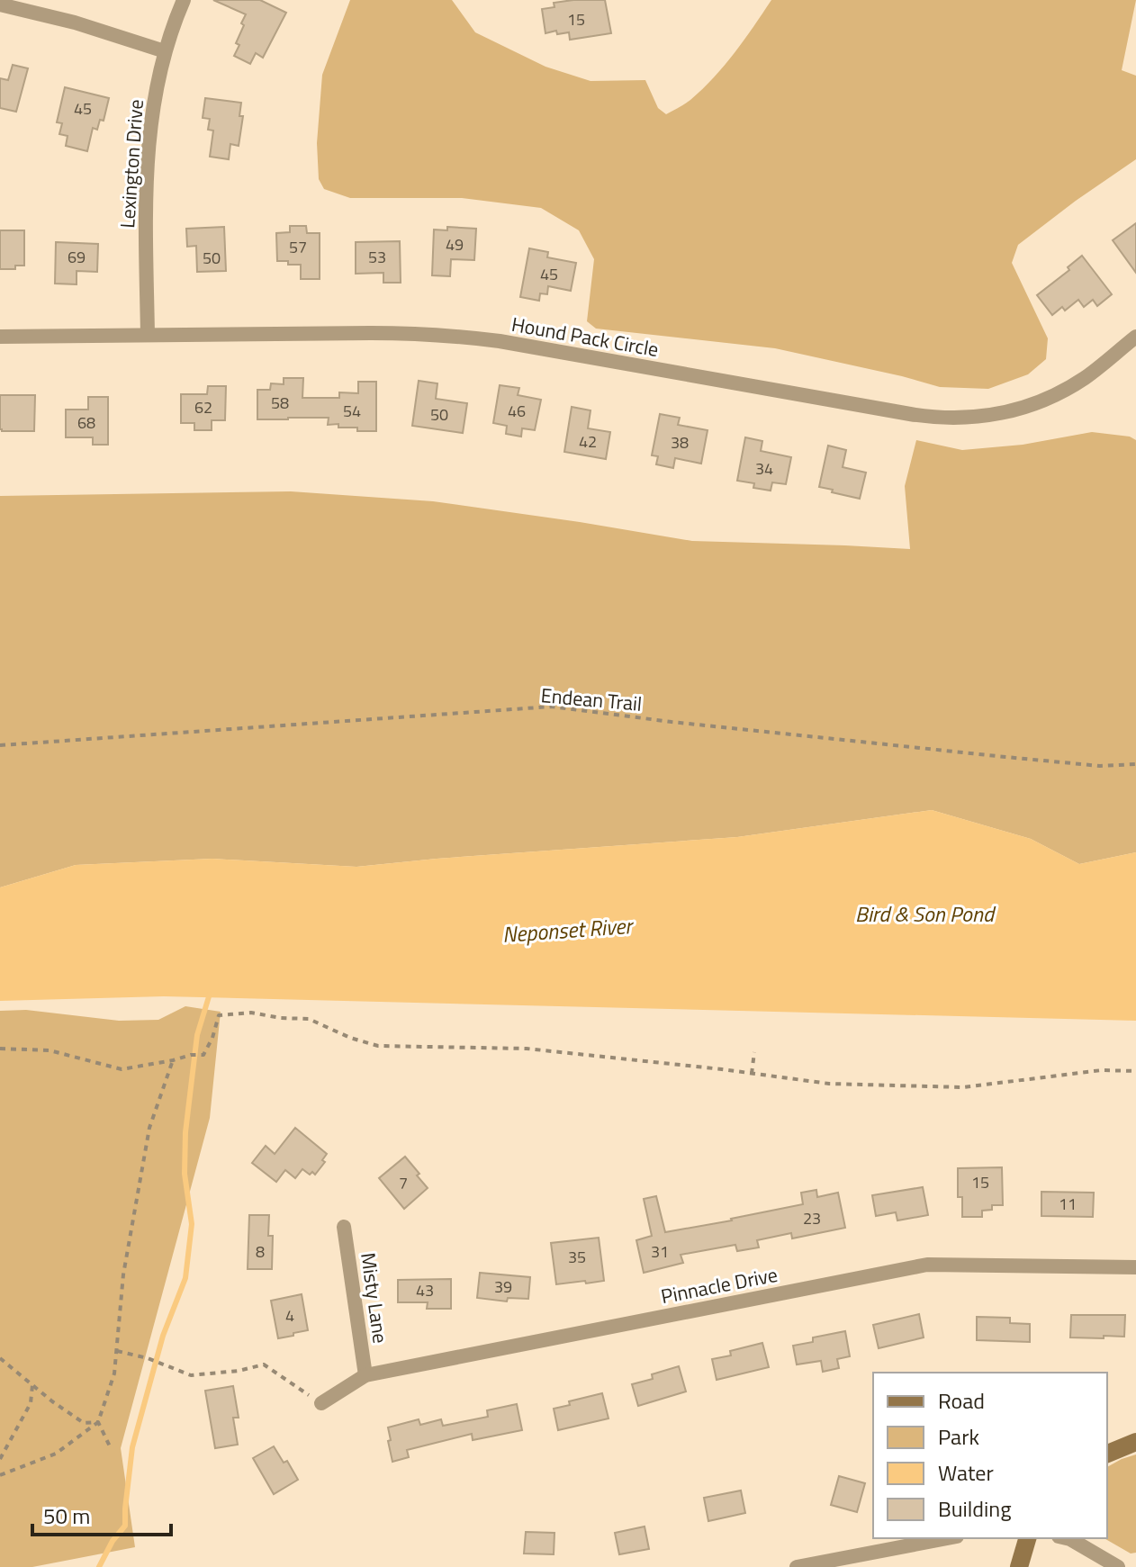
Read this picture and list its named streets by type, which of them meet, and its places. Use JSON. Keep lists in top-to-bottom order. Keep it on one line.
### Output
{"streets":{"street":["Lexington Drive","Hound Pack Circle","Pinnacle Drive","Misty Lane"],"path":["Endean Trail"]},"crossings":[["Lexington Drive","Hound Pack Circle"],["Pinnacle Drive","Misty Lane"]],"water":["Bird & Son Pond","Neponset River"],"house_numbers":["15","45","49","57","69","53","50","45","58","62","54","46","50","68","42","38","34","15","7","11","23","8","31","35","39","43","4"],"legend":["Road","Park","Water","Building"],"scale_bar":"50 m"}
